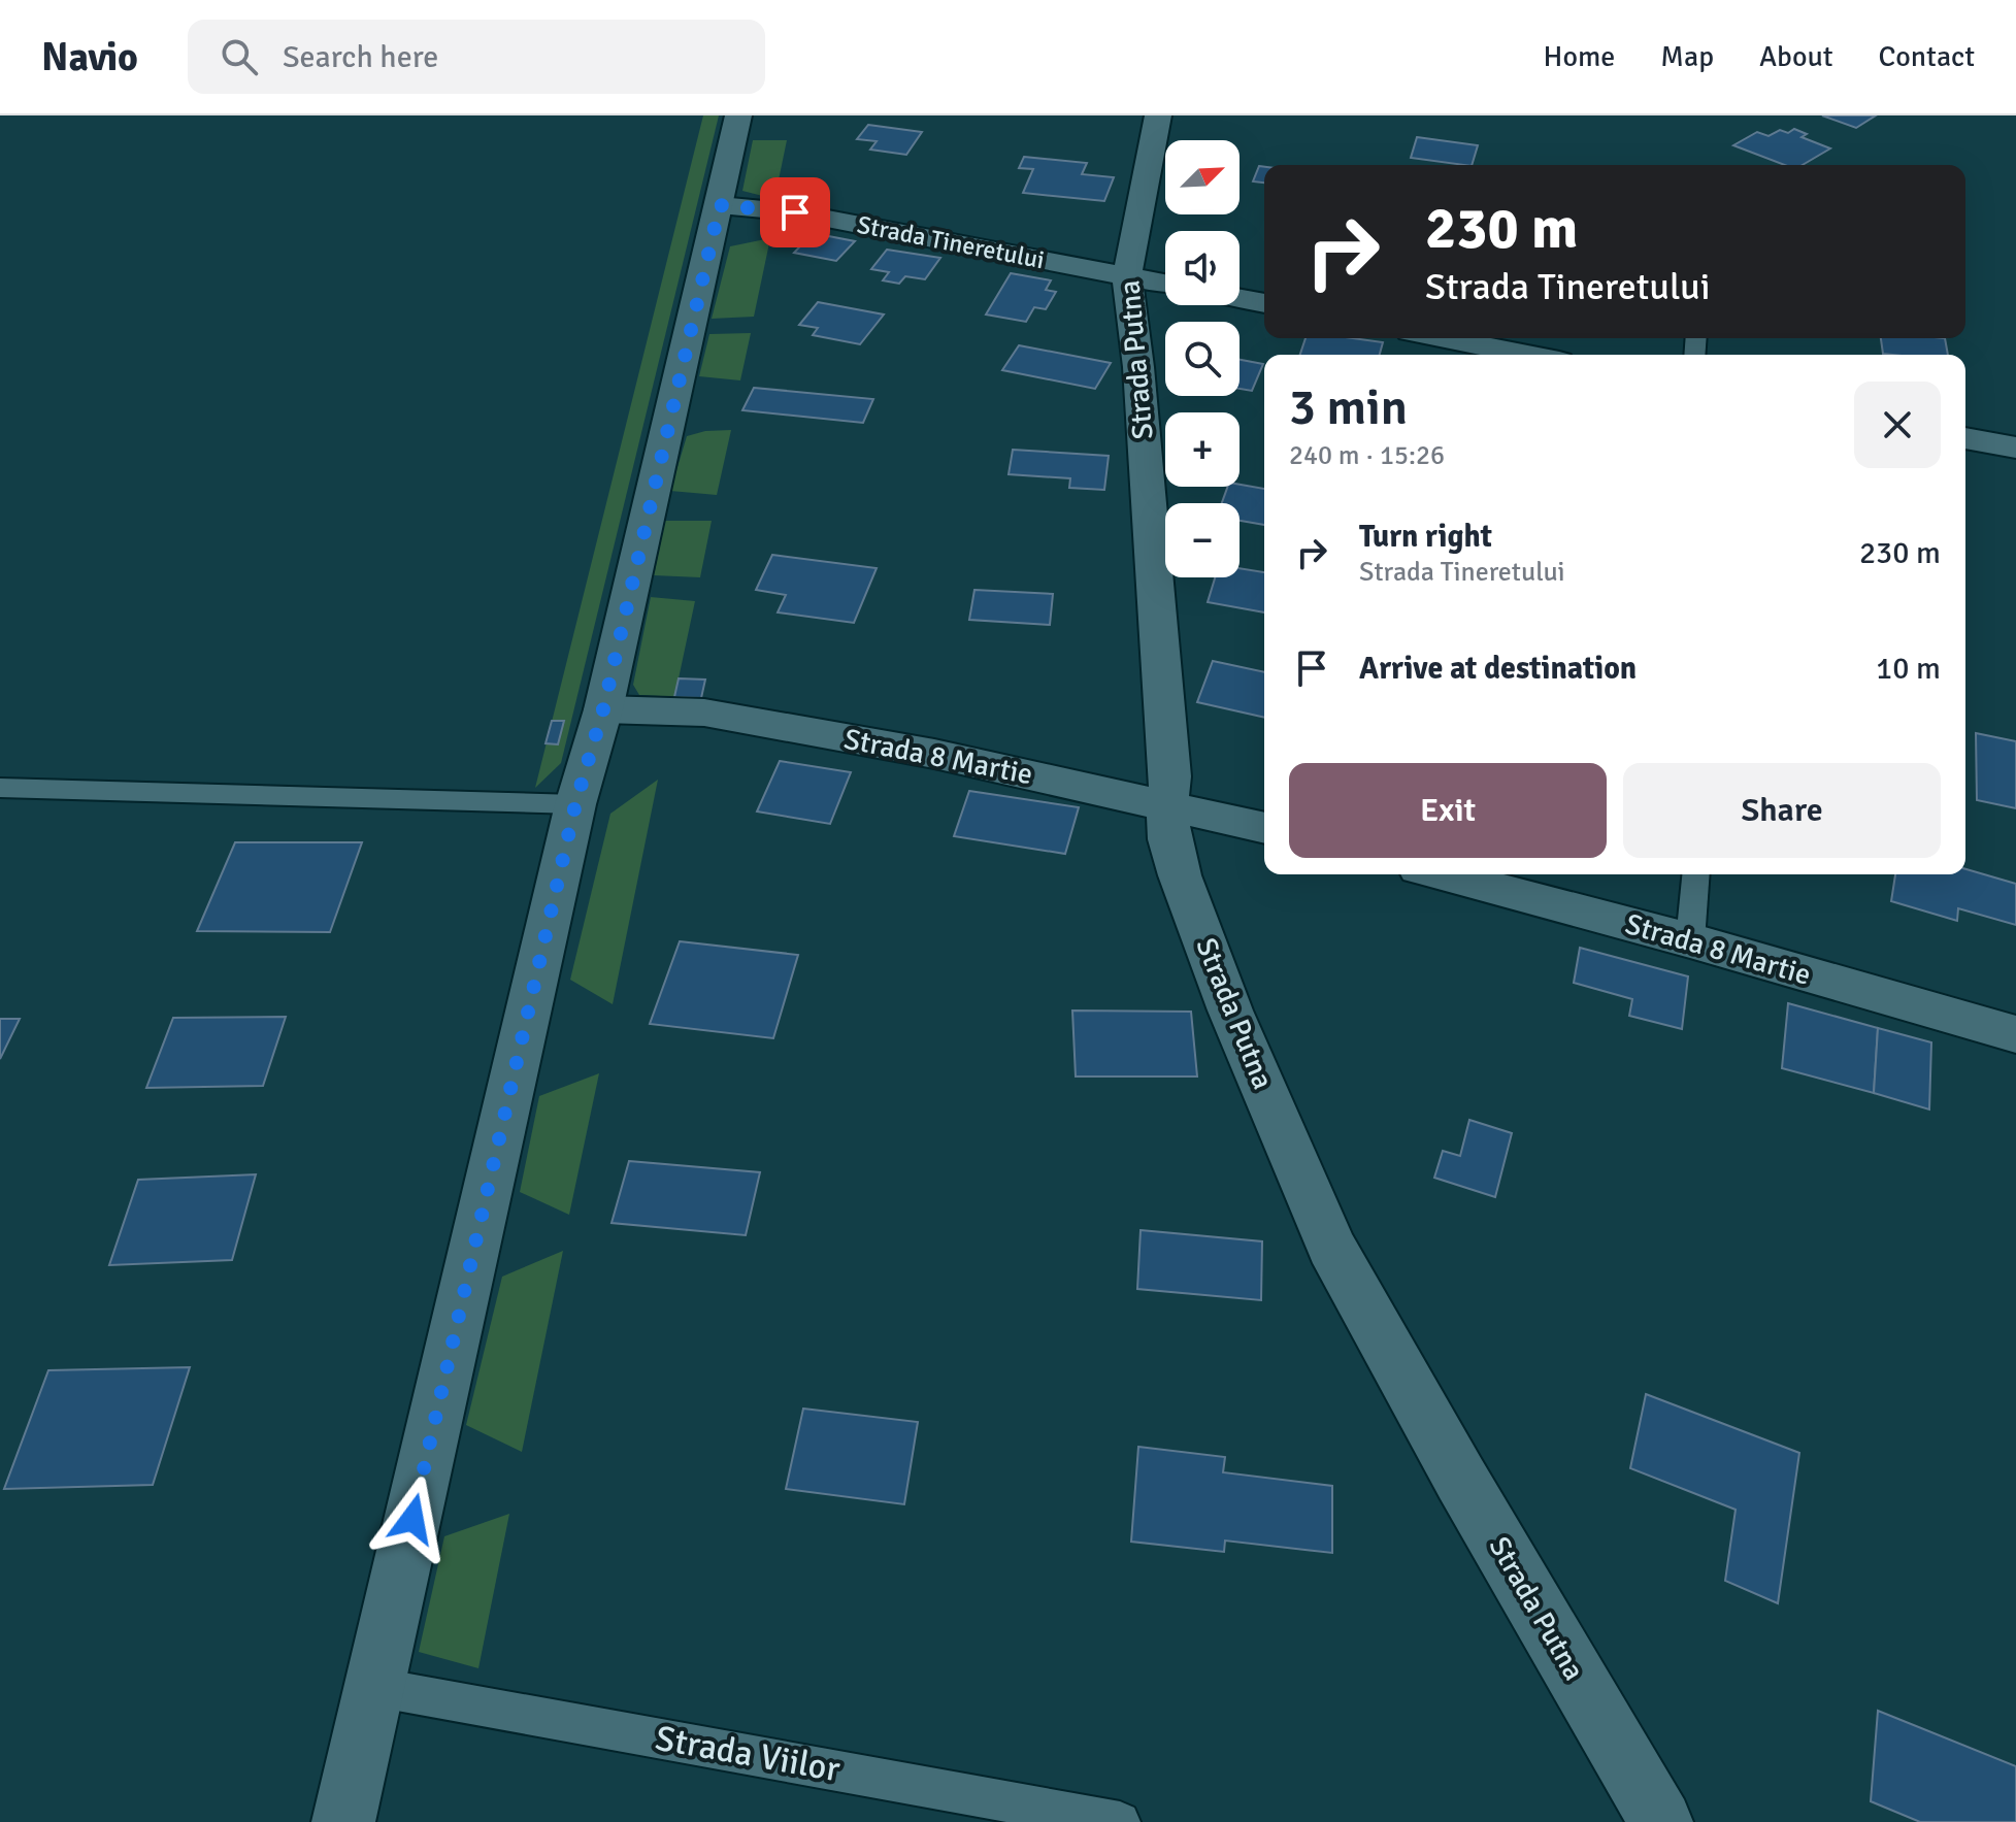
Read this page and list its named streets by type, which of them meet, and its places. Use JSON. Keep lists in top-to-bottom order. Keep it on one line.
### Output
{"streets":{"street":["Strada Tineretului","Strada Putna","Strada 8 Martie"],"lane":["Strada Viilor"]},"crossings":[["Strada Tineretului","Strada Putna"],["Strada Putna","Strada 8 Martie"]],"north":"top right","page":{"header":"Navio","search":"Search here","nav":["Home","Map","About","Contact"],"map_buttons":["+","−"],"turn":["230 m","Strada Tineretului"],"heading":["3 min","240 m · 15:26"],"list":[{"name":"Turn right","note":"Strada Tineretului","value":"230 m"},{"name":"Arrive at destination","value":"10 m"}],"buttons":["Exit","Share"]}}
